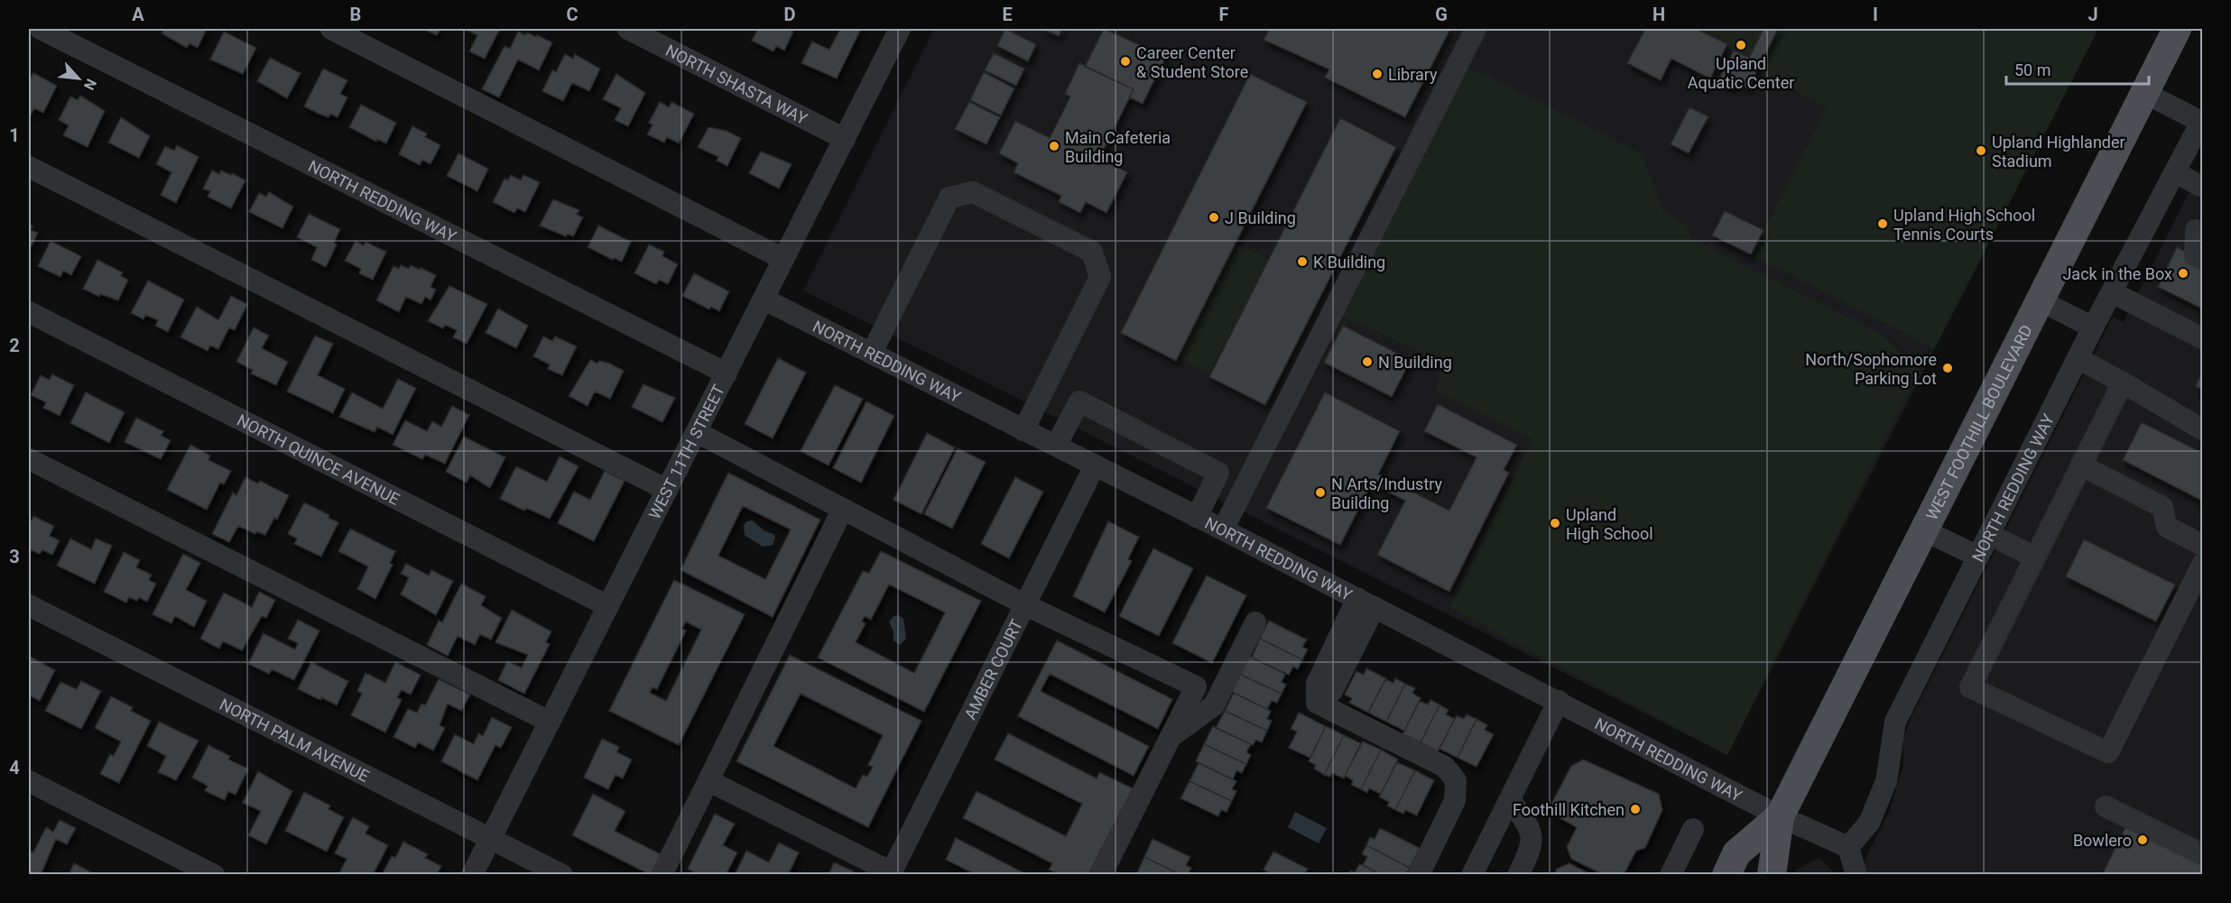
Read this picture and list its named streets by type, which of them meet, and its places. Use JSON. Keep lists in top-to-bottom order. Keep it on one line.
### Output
{"streets":{"main road":["WEST FOOTHILL BOULEVARD"],"street":["NORTH SHASTA WAY","NORTH REDDING WAY","WEST 11TH STREET","NORTH QUINCE AVENUE","AMBER COURT","NORTH PALM AVENUE"]},"crossings":[["NORTH SHASTA WAY","WEST 11TH STREET"],["NORTH REDDING WAY","WEST FOOTHILL BOULEVARD"],["NORTH REDDING WAY","WEST 11TH STREET"],["NORTH REDDING WAY","AMBER COURT"],["WEST 11TH STREET","NORTH QUINCE AVENUE"],["WEST 11TH STREET","NORTH PALM AVENUE"]],"places":["Upland Aquatic Center","Career Center & Student Store","Library","Main Cafeteria Building","Upland Highlander Stadium","J Building","Upland High School Tennis Courts","K Building","Jack in the Box","N Building","North/Sophomore Parking Lot","N Arts/Industry Building","Upland High School","Foothill Kitchen","Bowlero"],"scale_bar":"50 m","north":"bottom right","grid":{"columns":["A","B","C","D","E","F","G","H","I","J"],"rows":["1","2","3","4"]}}
